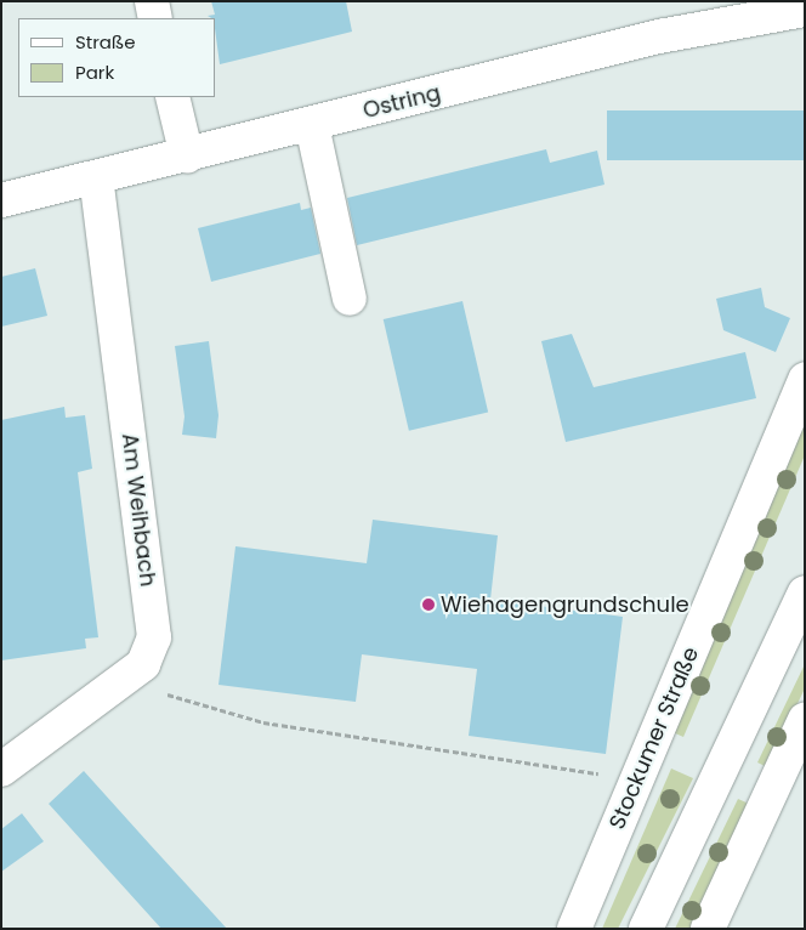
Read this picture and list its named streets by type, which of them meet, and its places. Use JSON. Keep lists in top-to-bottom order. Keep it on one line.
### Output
{"streets":{"street":["Ostring","Am Weihbach","Stockumer Straße"]},"crossings":[["Ostring","Am Weihbach"]],"places":["Wiehagengrundschule"],"legend":["Straße","Park"]}
